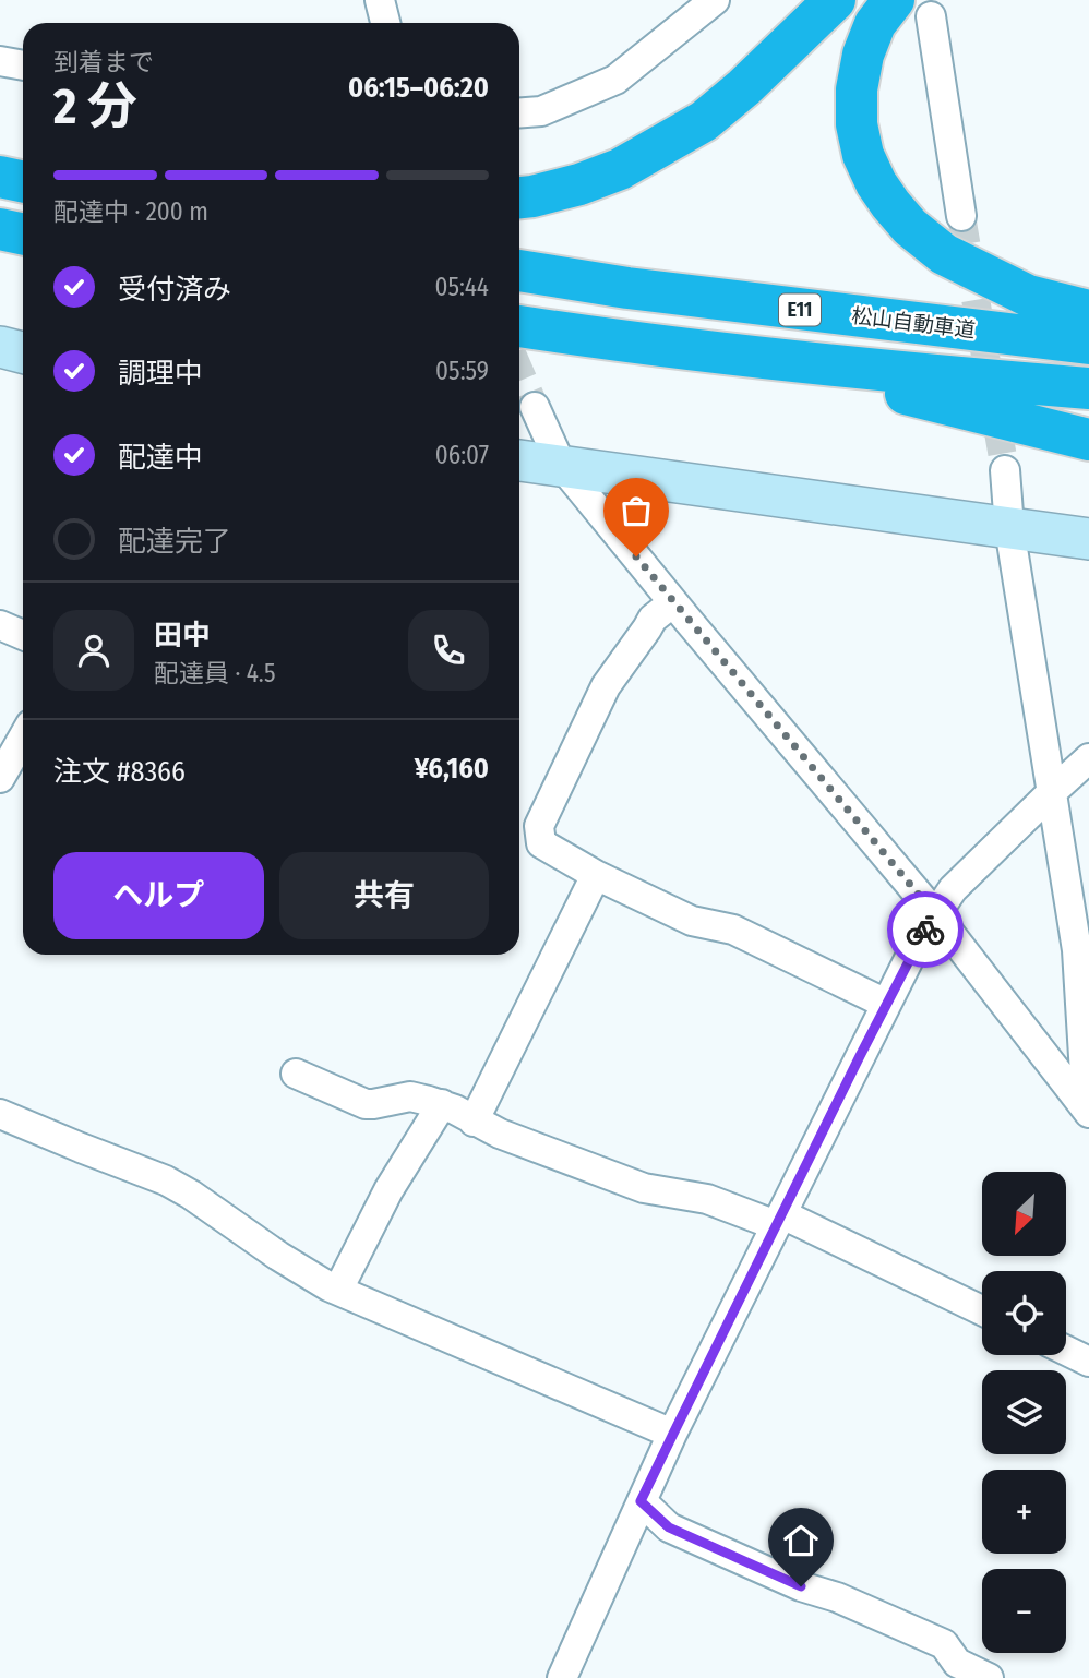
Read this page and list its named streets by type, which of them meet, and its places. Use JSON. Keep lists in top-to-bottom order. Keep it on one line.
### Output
{"streets":{"highway":["E11","松山自動車道"]},"north":"bottom left","page":{"heading":["2 分","到着まで","06:15–06:20"],"panel":["田中","配達員 · 4.5","注文 #8366","¥6,160"],"bar":"配達中 · 200 m","list":[["受付済み","05:44"],["調理中","05:59"],["配達中","06:07"],"配達完了"],"buttons":["ヘルプ","共有"],"map_buttons":["+","−"]}}
